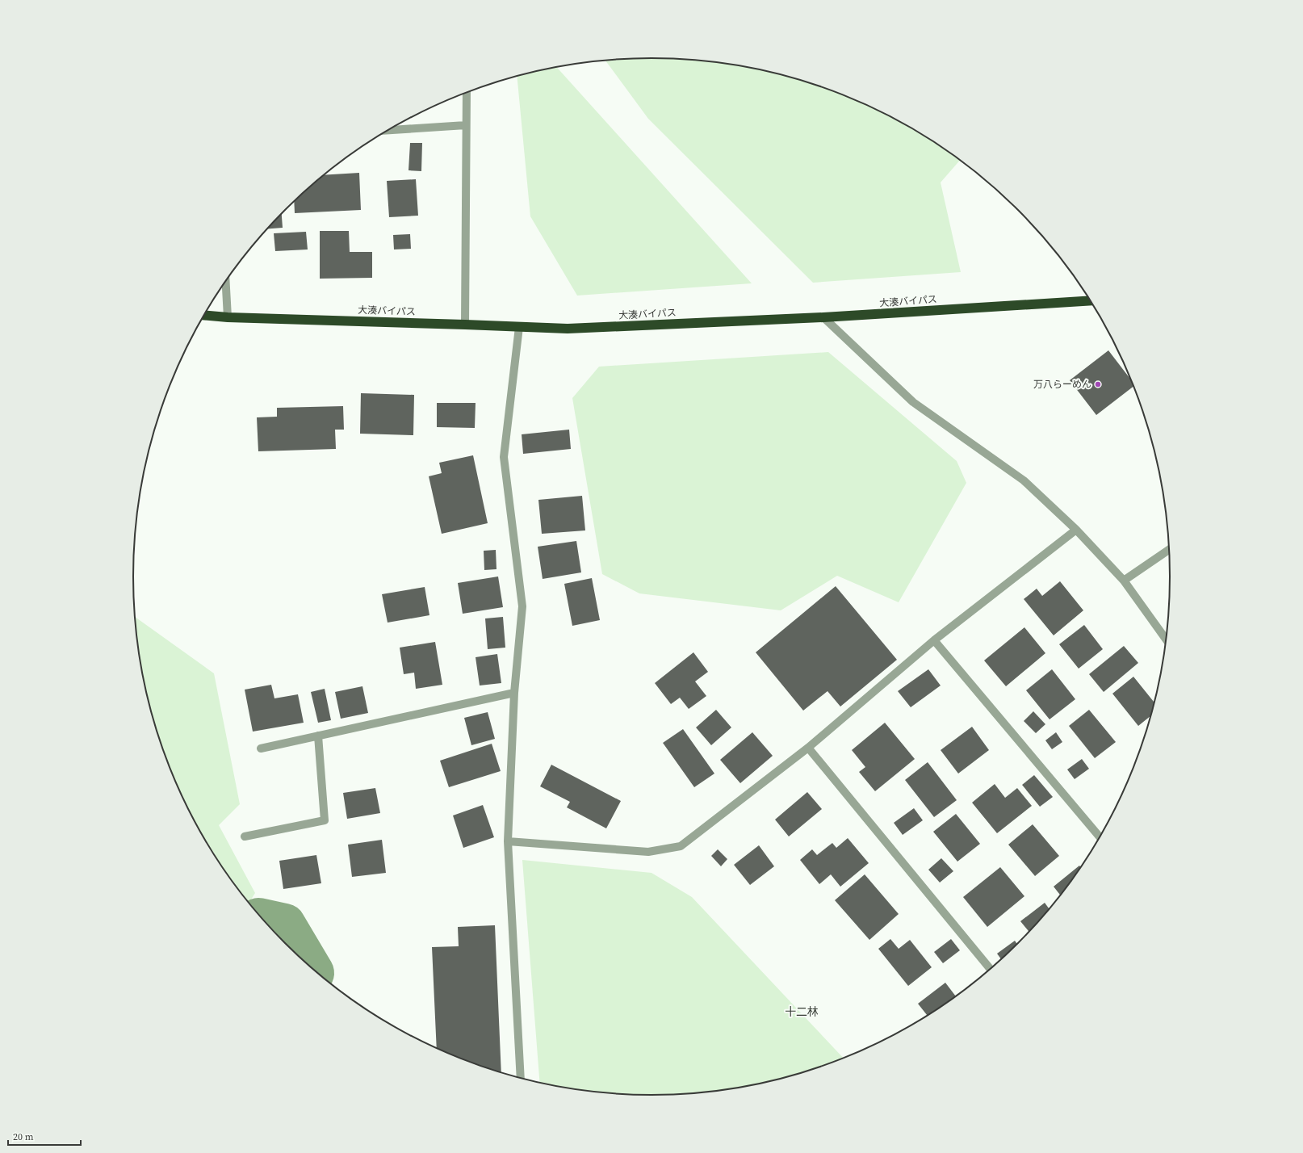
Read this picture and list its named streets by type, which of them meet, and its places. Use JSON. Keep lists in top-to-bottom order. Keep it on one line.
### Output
{"streets":{"highway":["大湊バイパス"]},"districts":["十二林"],"places":["万八らーめん"],"scale_bar":"20 m"}
